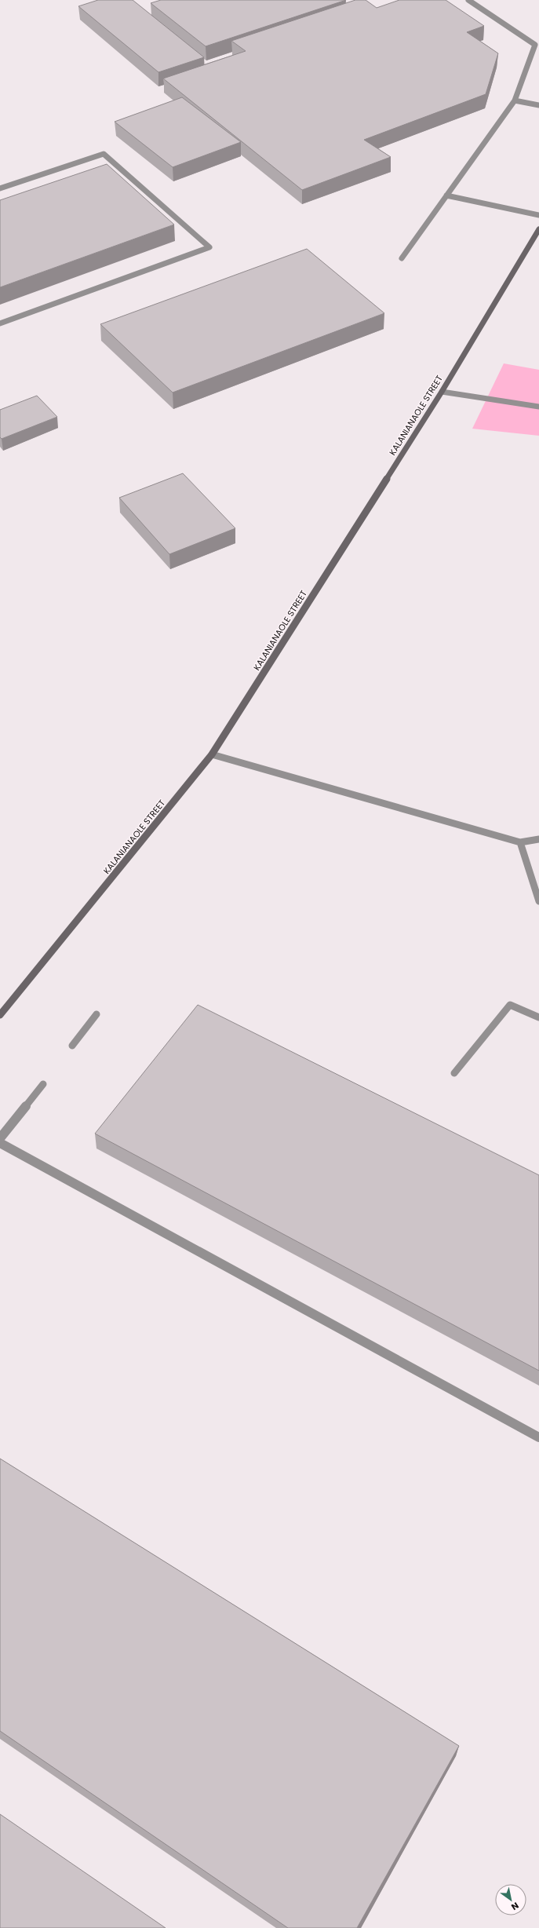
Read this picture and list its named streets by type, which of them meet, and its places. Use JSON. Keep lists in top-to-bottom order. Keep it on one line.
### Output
{"streets":{"main road":["KALANIANAOLE STREET"]},"north":"bottom right"}
